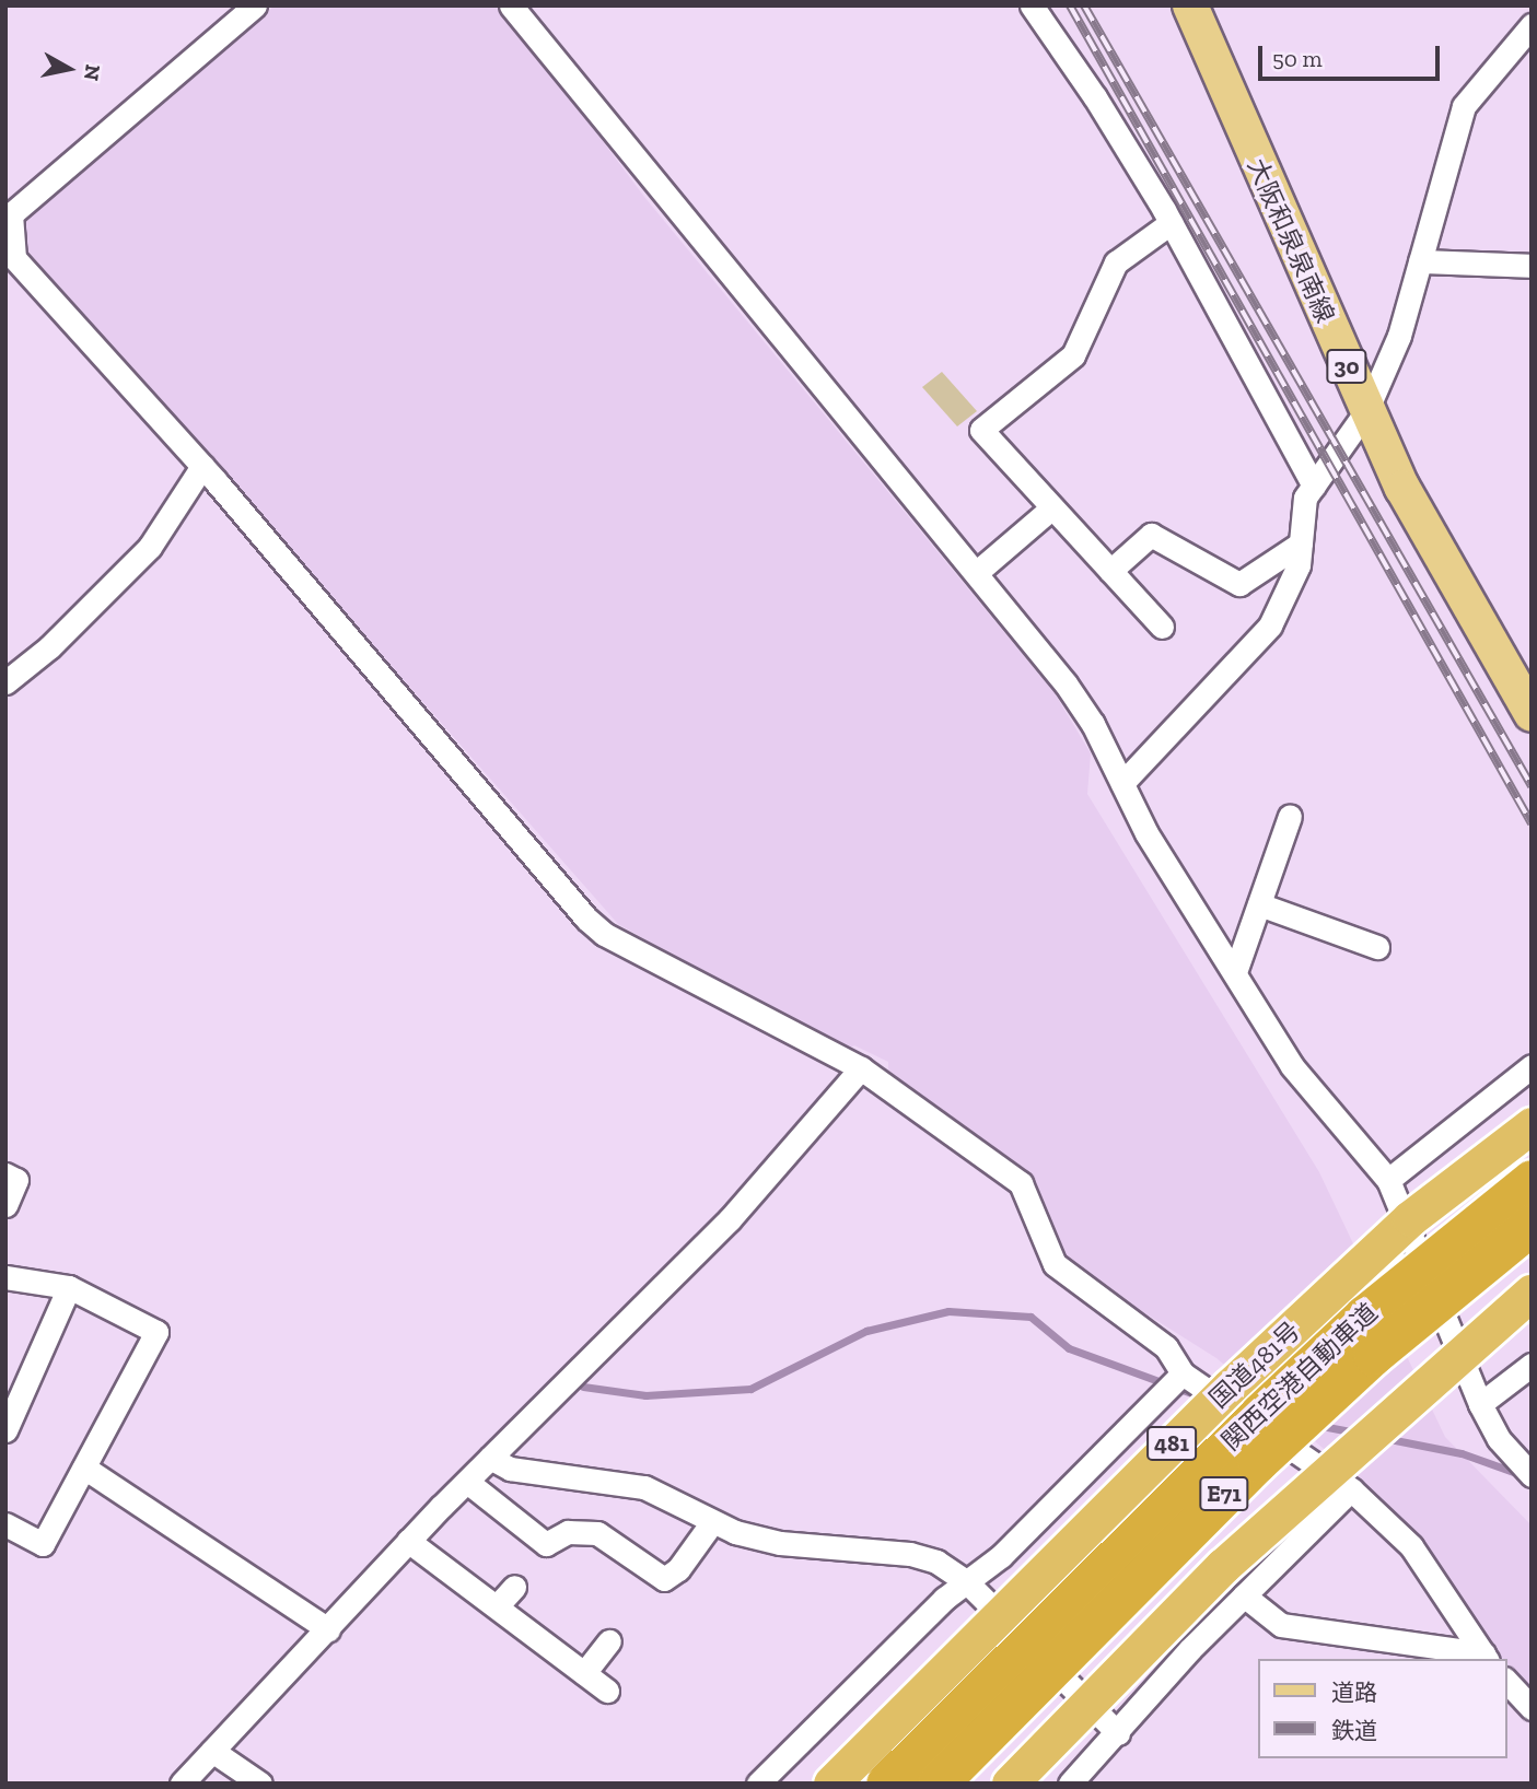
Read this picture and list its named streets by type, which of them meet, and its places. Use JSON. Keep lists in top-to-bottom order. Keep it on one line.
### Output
{"streets":{"highway":["国道481号","関西空港自動車道","481","E71"],"main road":["大阪和泉泉南線","30"]},"legend":["道路","鉄道"],"scale_bar":"50 m","north":"right"}
